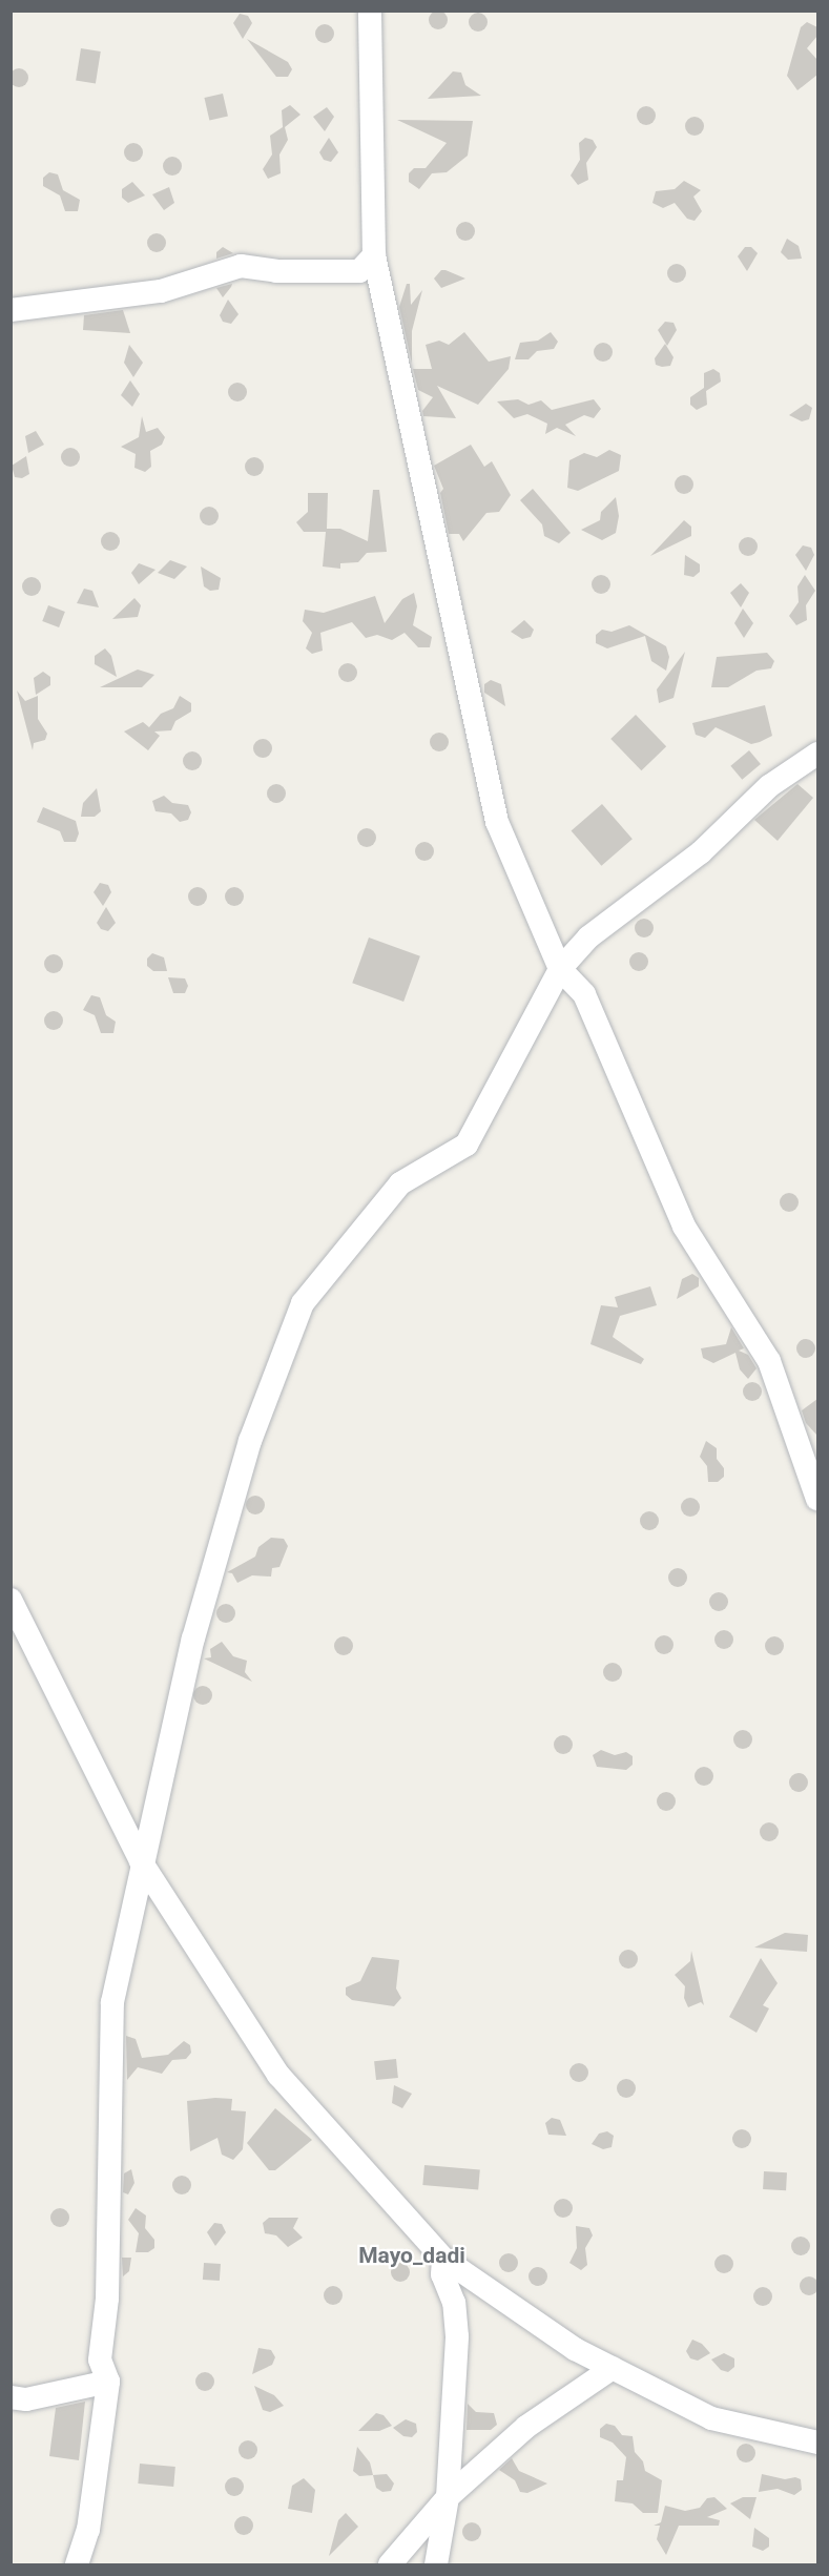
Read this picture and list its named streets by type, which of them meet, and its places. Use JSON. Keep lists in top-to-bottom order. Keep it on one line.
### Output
{"districts":["Mayo_dadi"]}
